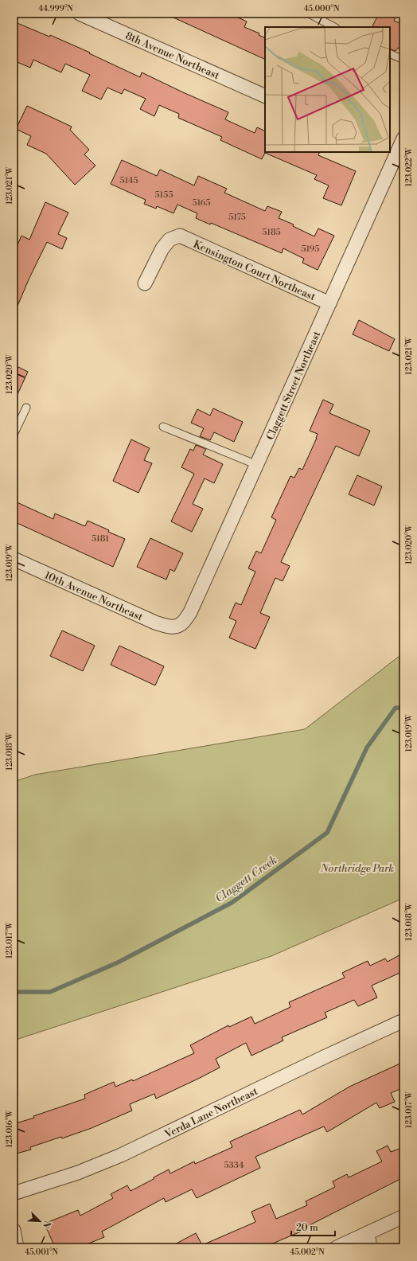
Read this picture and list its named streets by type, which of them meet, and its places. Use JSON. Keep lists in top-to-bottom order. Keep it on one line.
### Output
{"streets":{"street":["8th Avenue Northeast","Kensington Court Northeast","Claggett Street Northeast","10th Avenue Northeast","Verda Lane Northeast"]},"crossings":[["Kensington Court Northeast","Claggett Street Northeast"],["Claggett Street Northeast","10th Avenue Northeast"]],"water":["Claggett Creek"],"parks":["Northridge Park"],"house_numbers":["5145","5155","5165","5175","5185","5195","5181","5334"],"scale_bar":"20 m","north":"bottom right","coordinates":["44.999°N","45.000°N","123.022°W","123.021°W","123.020°W","123.019°W","123.018°W","123.017°W","123.016°W","45.001°N","45.002°N"]}
